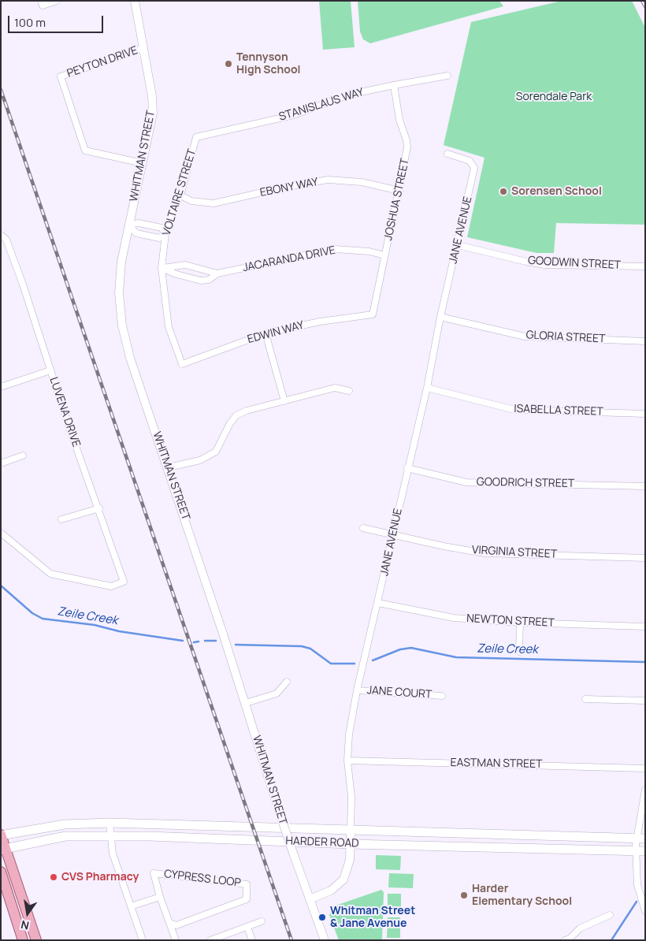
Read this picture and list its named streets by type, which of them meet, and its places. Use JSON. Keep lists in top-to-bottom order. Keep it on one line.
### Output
{"streets":{"main road":["HARDER ROAD"],"street":["PEYTON DRIVE","STANISLAUS WAY","WHITMAN STREET","EBONY WAY","VOLTAIRE STREET","JOSHUA STREET","JANE AVENUE","JACARANDA DRIVE","GOODWIN STREET","EDWIN WAY","GLORIA STREET","ISABELLA STREET","LUVENA DRIVE","GOODRICH STREET","VIRGINIA STREET","NEWTON STREET","JANE COURT","EASTMAN STREET","CYPRESS LOOP"]},"crossings":[["PEYTON DRIVE","WHITMAN STREET"],["STANISLAUS WAY","VOLTAIRE STREET"],["STANISLAUS WAY","JOSHUA STREET"],["WHITMAN STREET","JANE AVENUE"],["EBONY WAY","VOLTAIRE STREET"],["EBONY WAY","JOSHUA STREET"],["VOLTAIRE STREET","JACARANDA DRIVE"],["VOLTAIRE STREET","EDWIN WAY"],["JOSHUA STREET","JACARANDA DRIVE"],["JOSHUA STREET","EDWIN WAY"],["JANE AVENUE","GOODWIN STREET"],["JANE AVENUE","GLORIA STREET"],["JANE AVENUE","ISABELLA STREET"],["JANE AVENUE","GOODRICH STREET"],["JANE AVENUE","VIRGINIA STREET"],["JANE AVENUE","NEWTON STREET"],["JANE AVENUE","JANE COURT"],["JANE AVENUE","EASTMAN STREET"],["JANE AVENUE","HARDER ROAD"]],"water":["Zeile Creek"],"parks":["Sorendale Park"],"places":["Tennyson High School","Sorensen School","CVS Pharmacy","Harder Elementary School","Whitman Street & Jane Avenue"],"scale_bar":"100 m","north":"bottom"}
